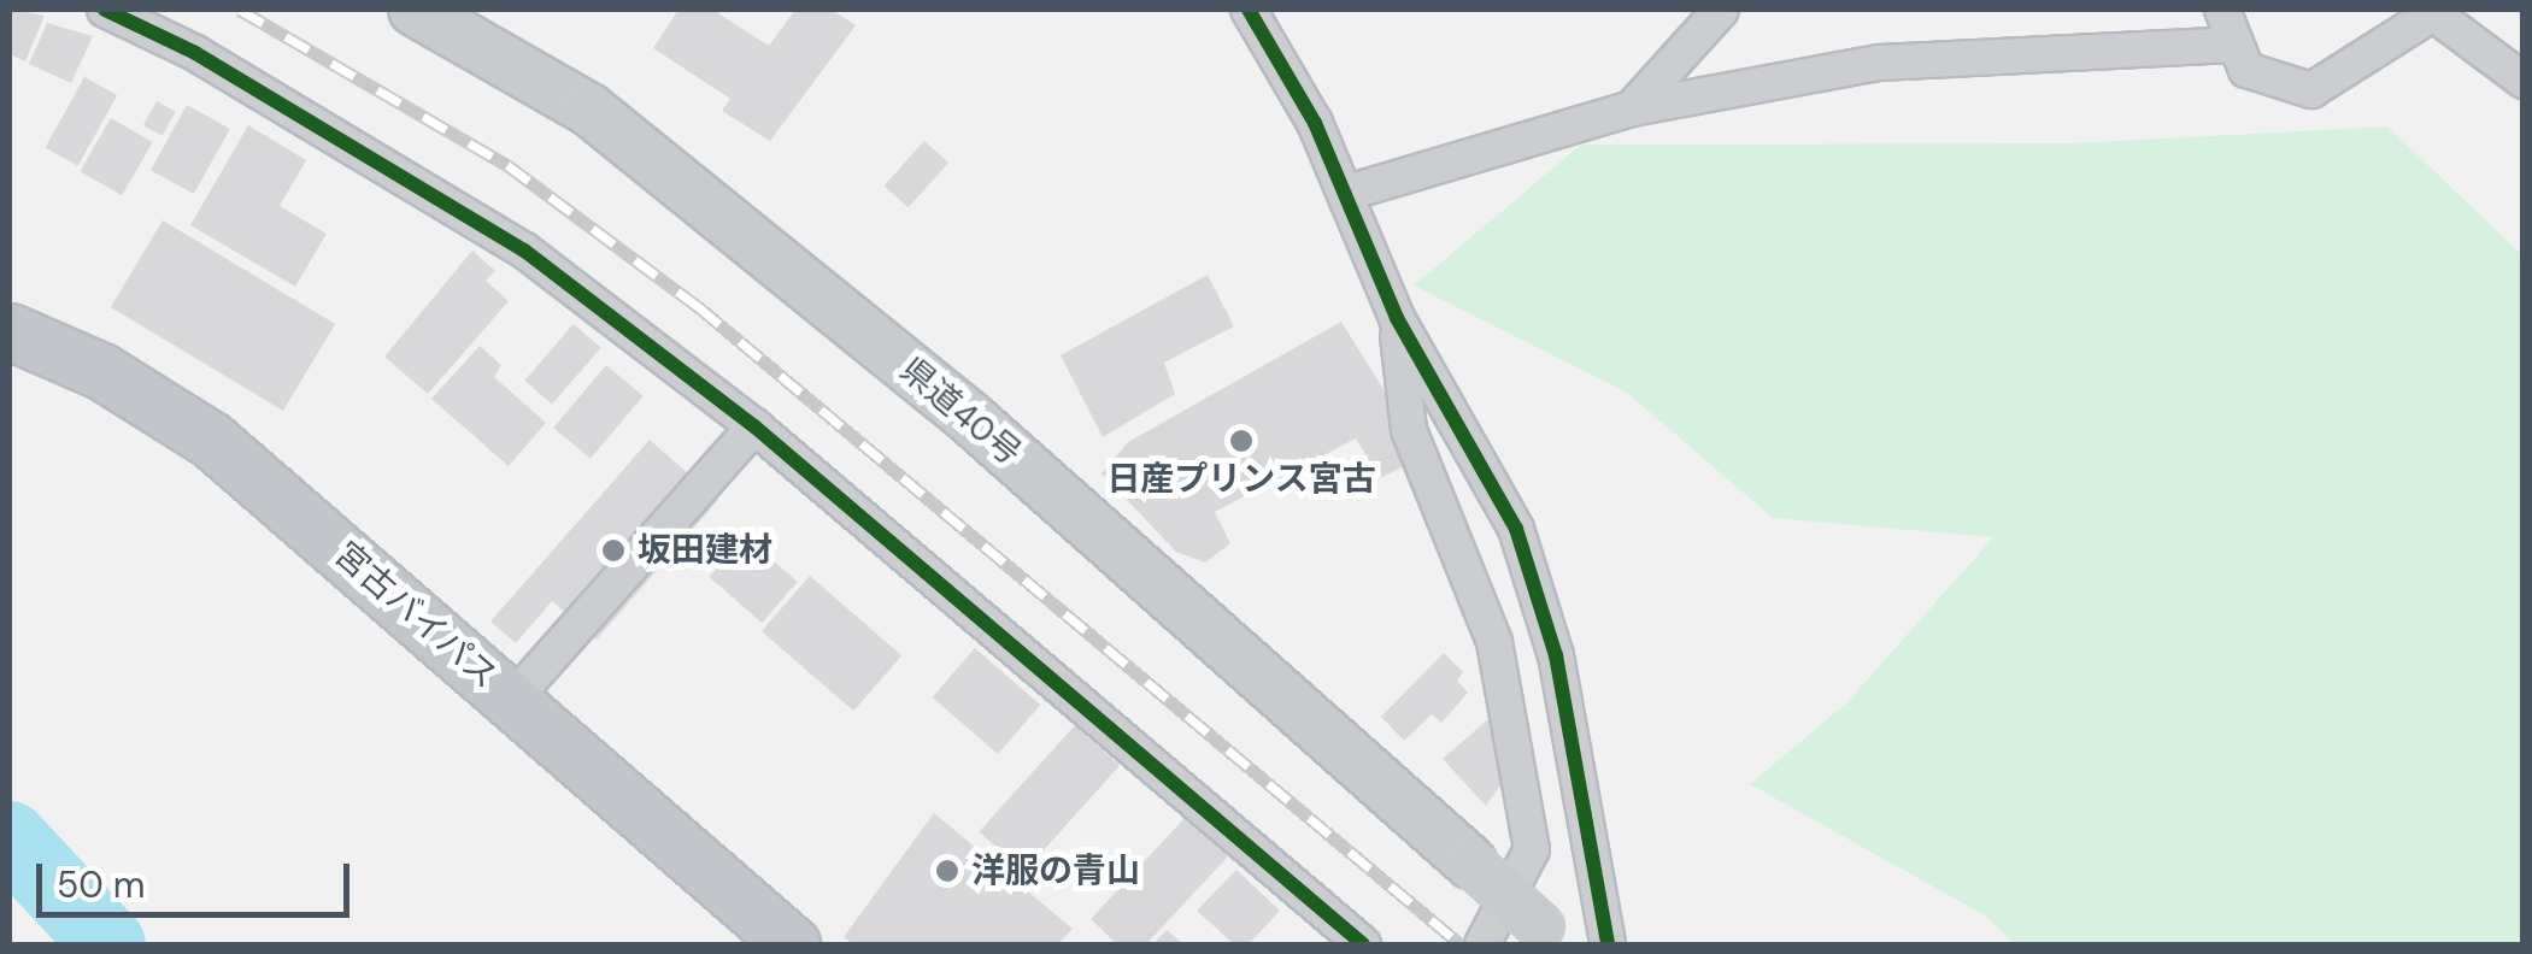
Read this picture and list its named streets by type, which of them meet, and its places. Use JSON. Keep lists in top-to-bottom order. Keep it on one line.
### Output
{"streets":{"highway":["宮古バイパス"],"main road":["県道40号"]},"places":["日産プリンス宮古","坂田建材","洋服の青山"],"scale_bar":"50 m"}
